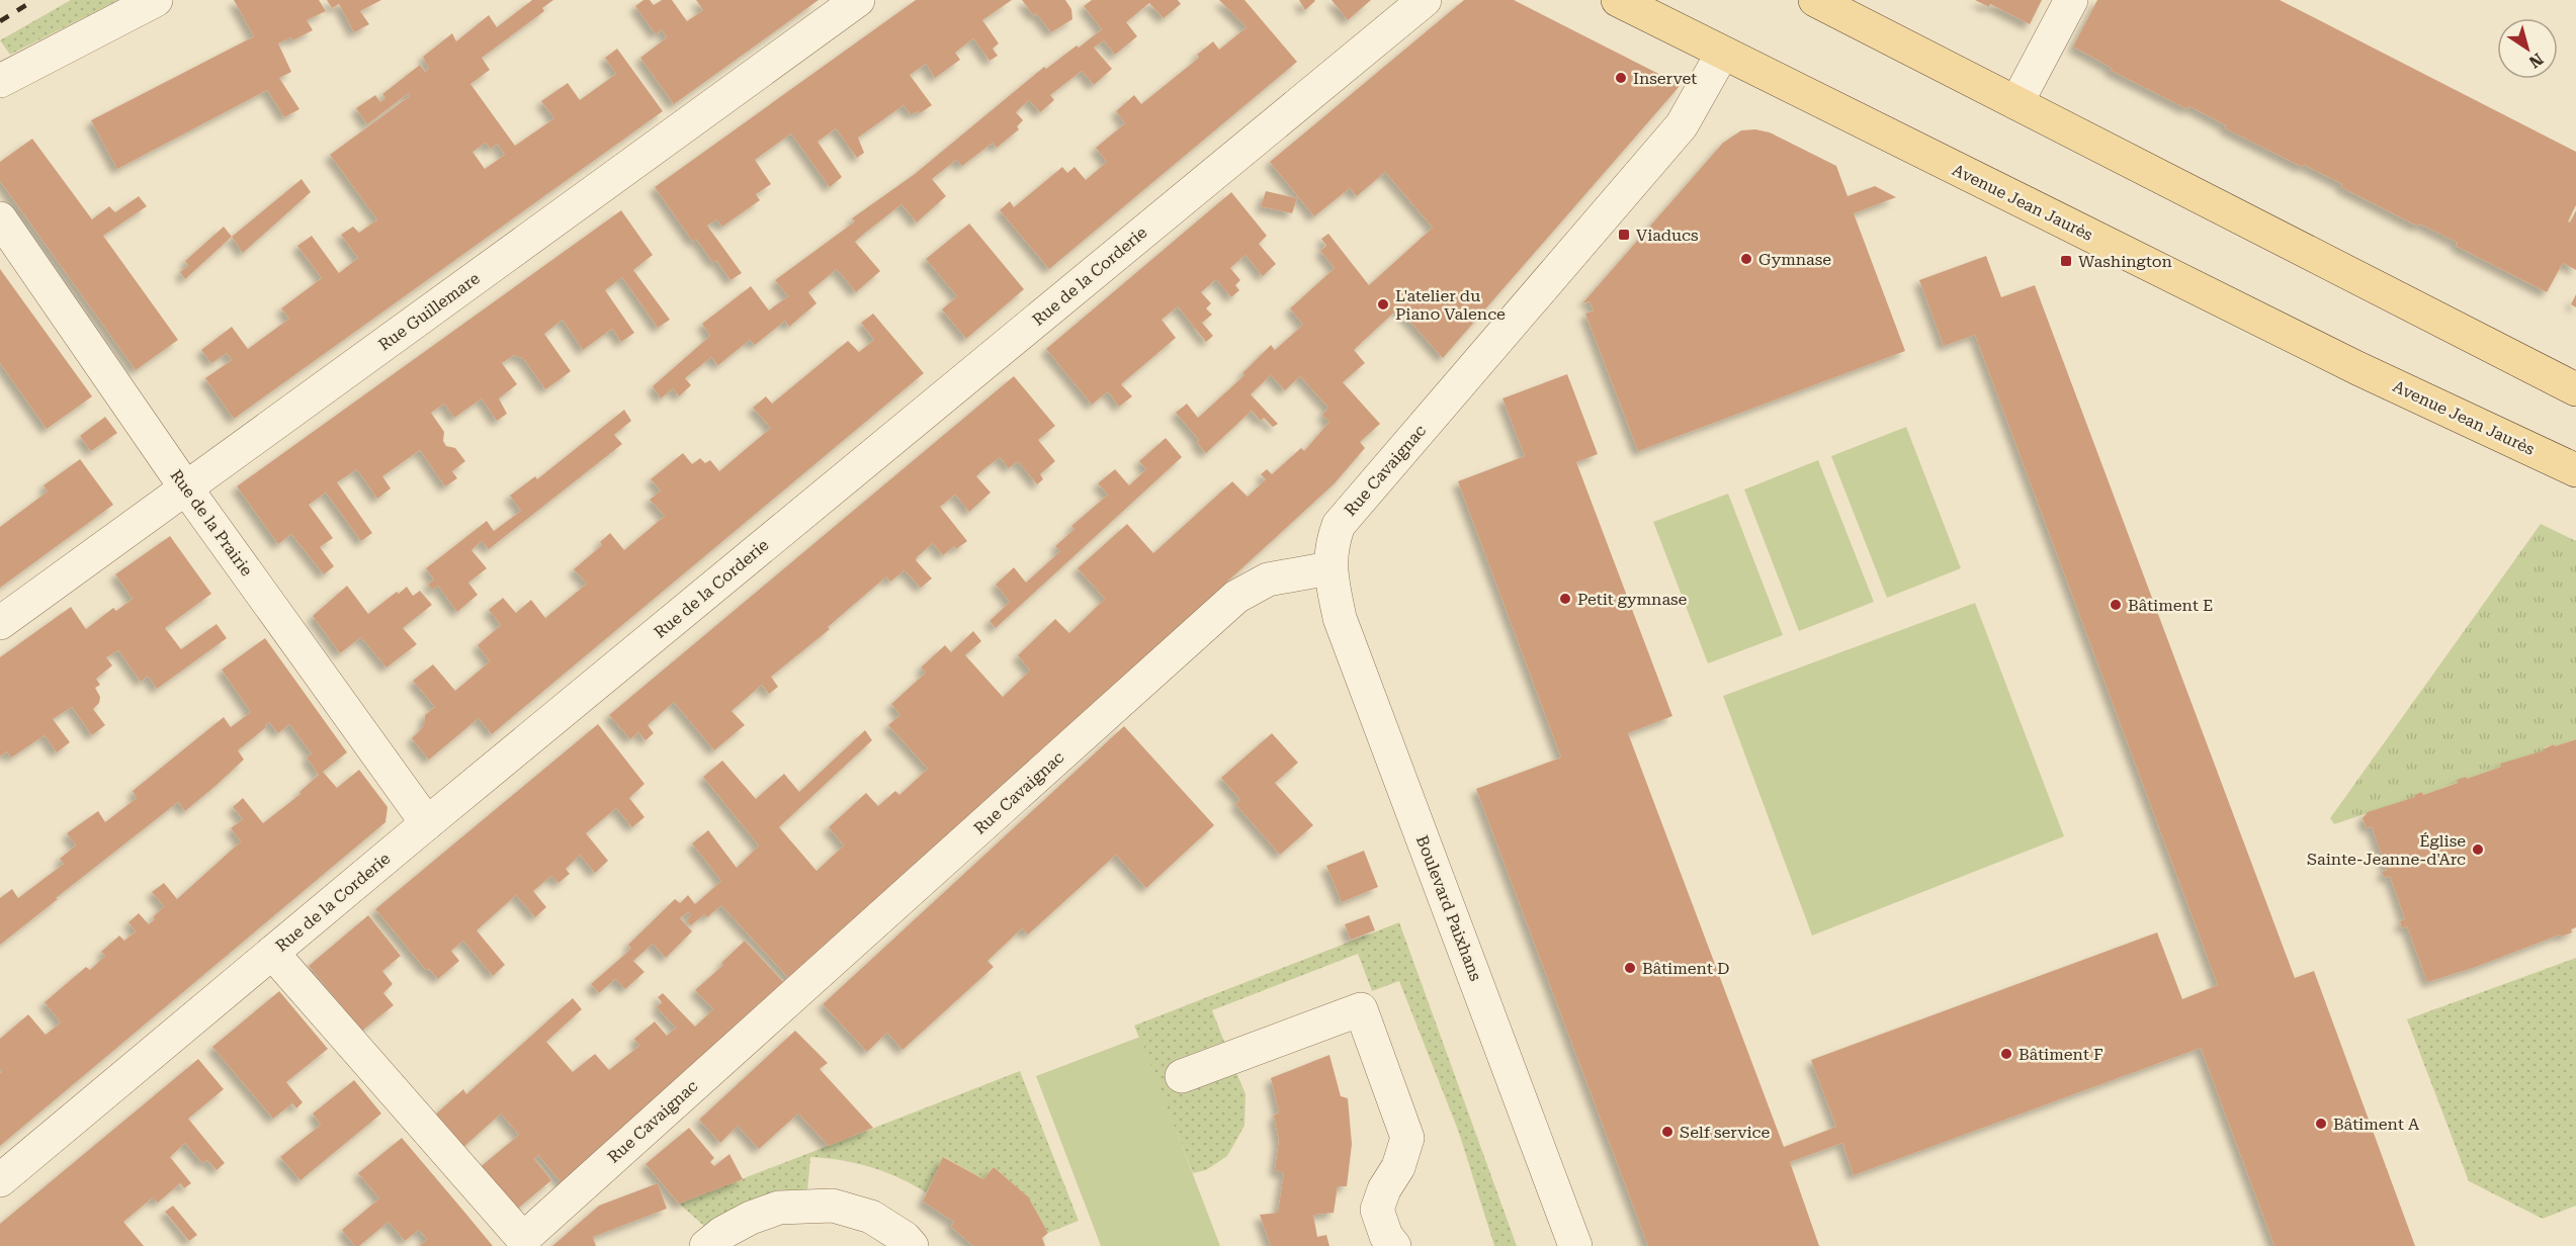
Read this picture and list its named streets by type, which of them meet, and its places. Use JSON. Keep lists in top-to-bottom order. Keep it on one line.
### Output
{"streets":{"main road":["Avenue Jean Jaurès"],"street":["Rue de la Corderie","Rue Guillemare","Rue Cavaignac","Rue de la Prairie","Boulevard Paixhans"]},"crossings":[["Avenue Jean Jaurès","Rue Cavaignac"],["Rue de la Corderie","Rue Cavaignac"],["Rue de la Corderie","Rue de la Prairie"],["Rue Guillemare","Rue de la Prairie"],["Rue Cavaignac","Boulevard Paixhans"]],"places":{"other":["Inservet","Gymnase","L'atelier du Piano Valence","Petit gymnase","Bâtiment E","Église Sainte-Jeanne-d'Arc","Bâtiment D","Bâtiment F","Bâtiment A","Self service"],"transit":["Viaducs","Washington"]},"north":"bottom right"}
